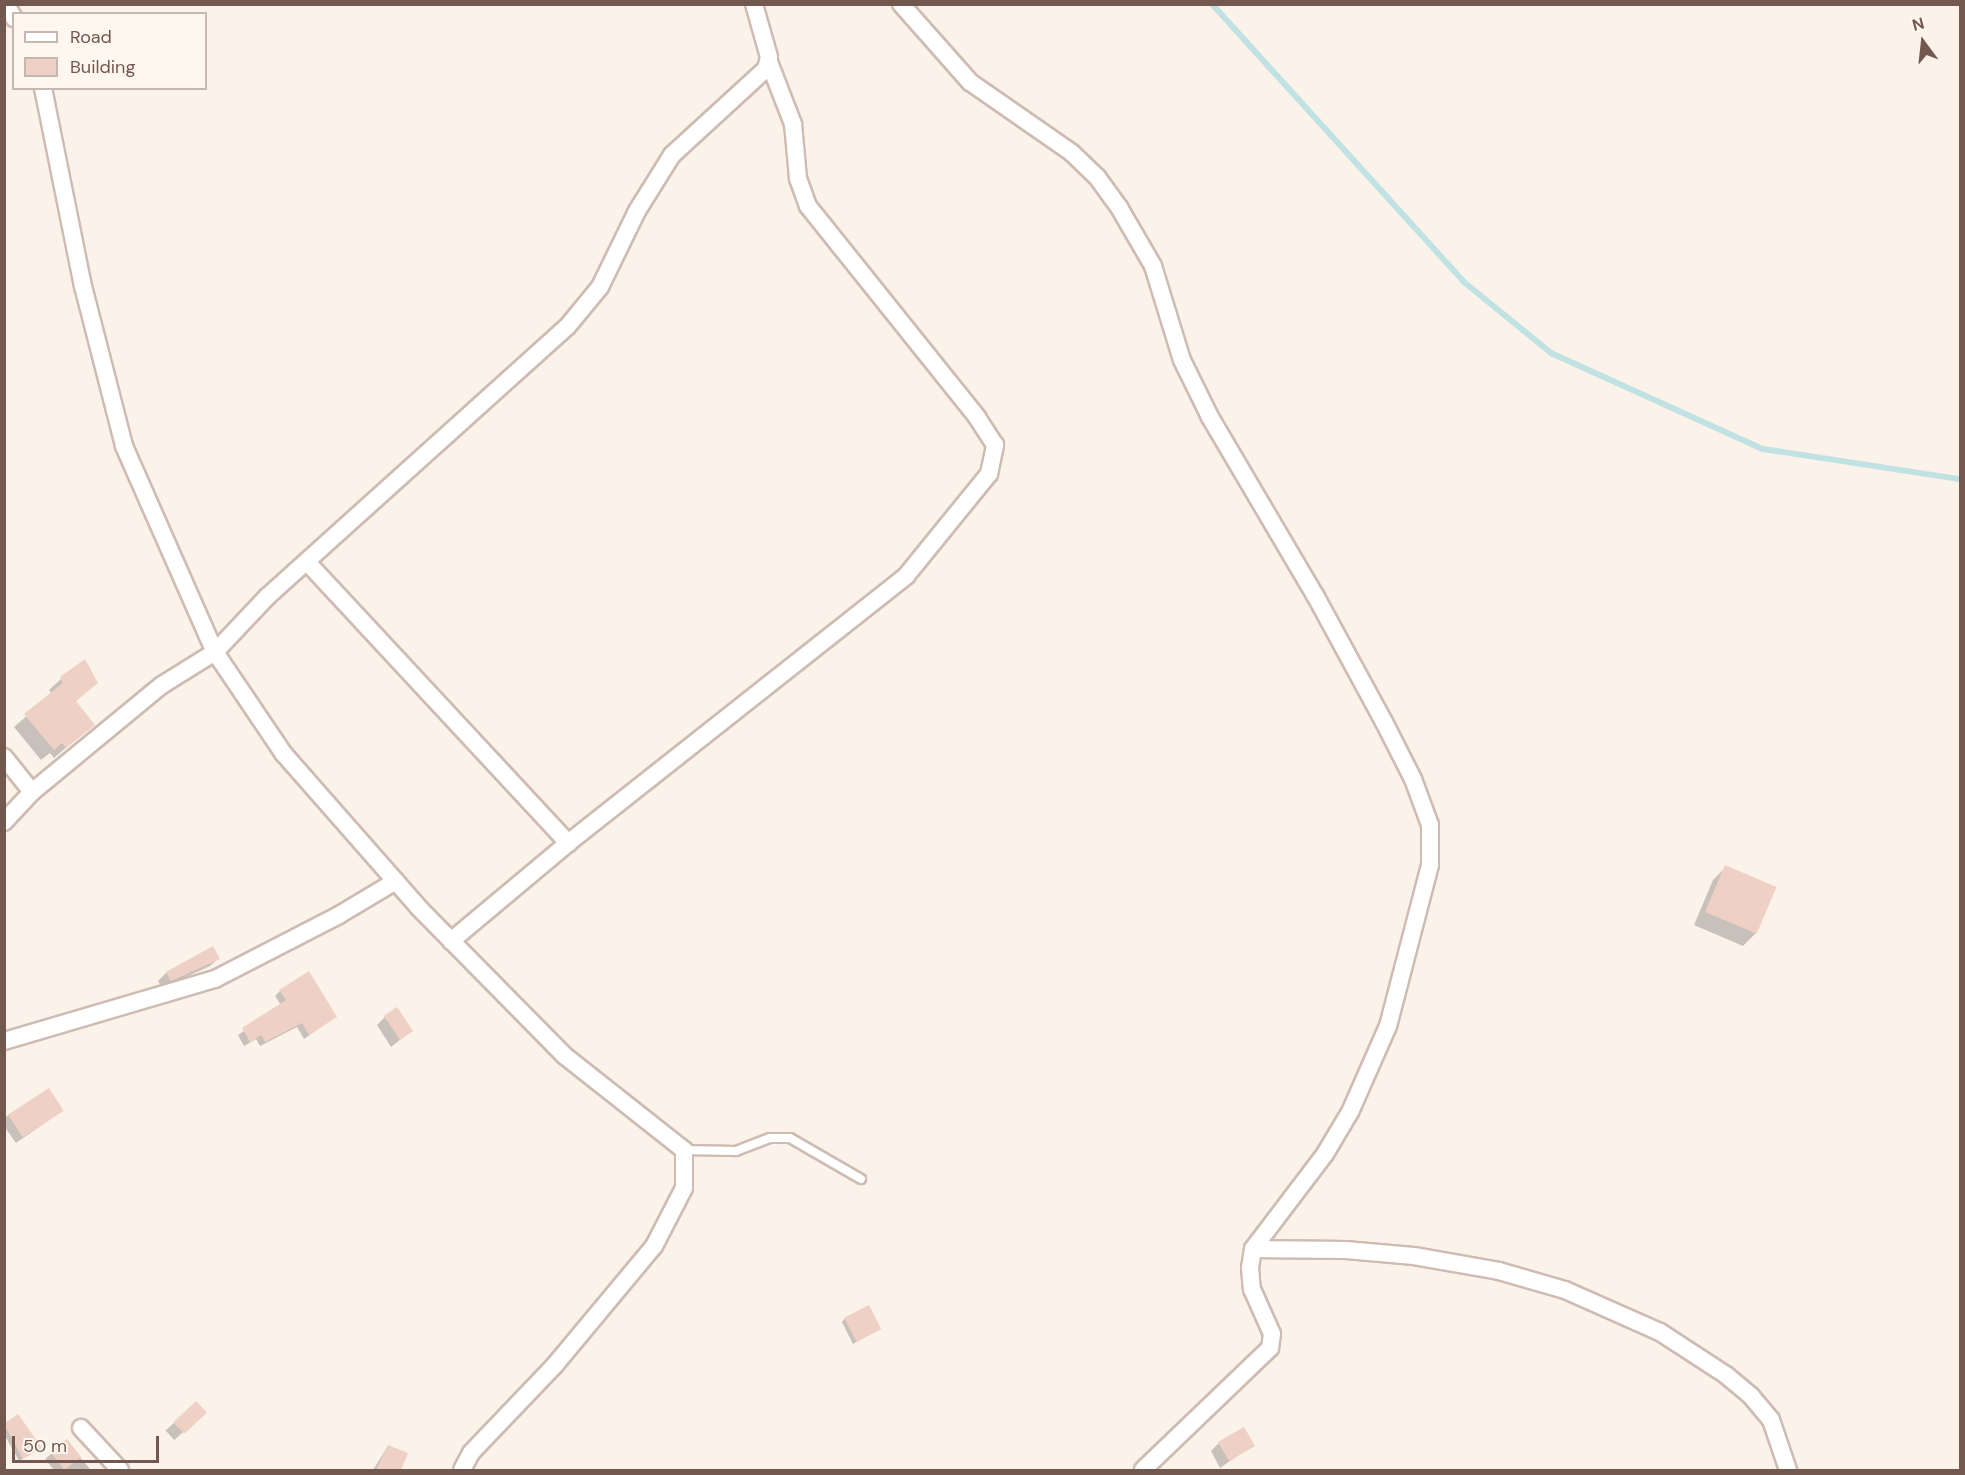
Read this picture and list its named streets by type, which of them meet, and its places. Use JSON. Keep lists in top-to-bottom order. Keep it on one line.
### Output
{"legend":["Road","Building"],"scale_bar":"50 m","north":"top"}
